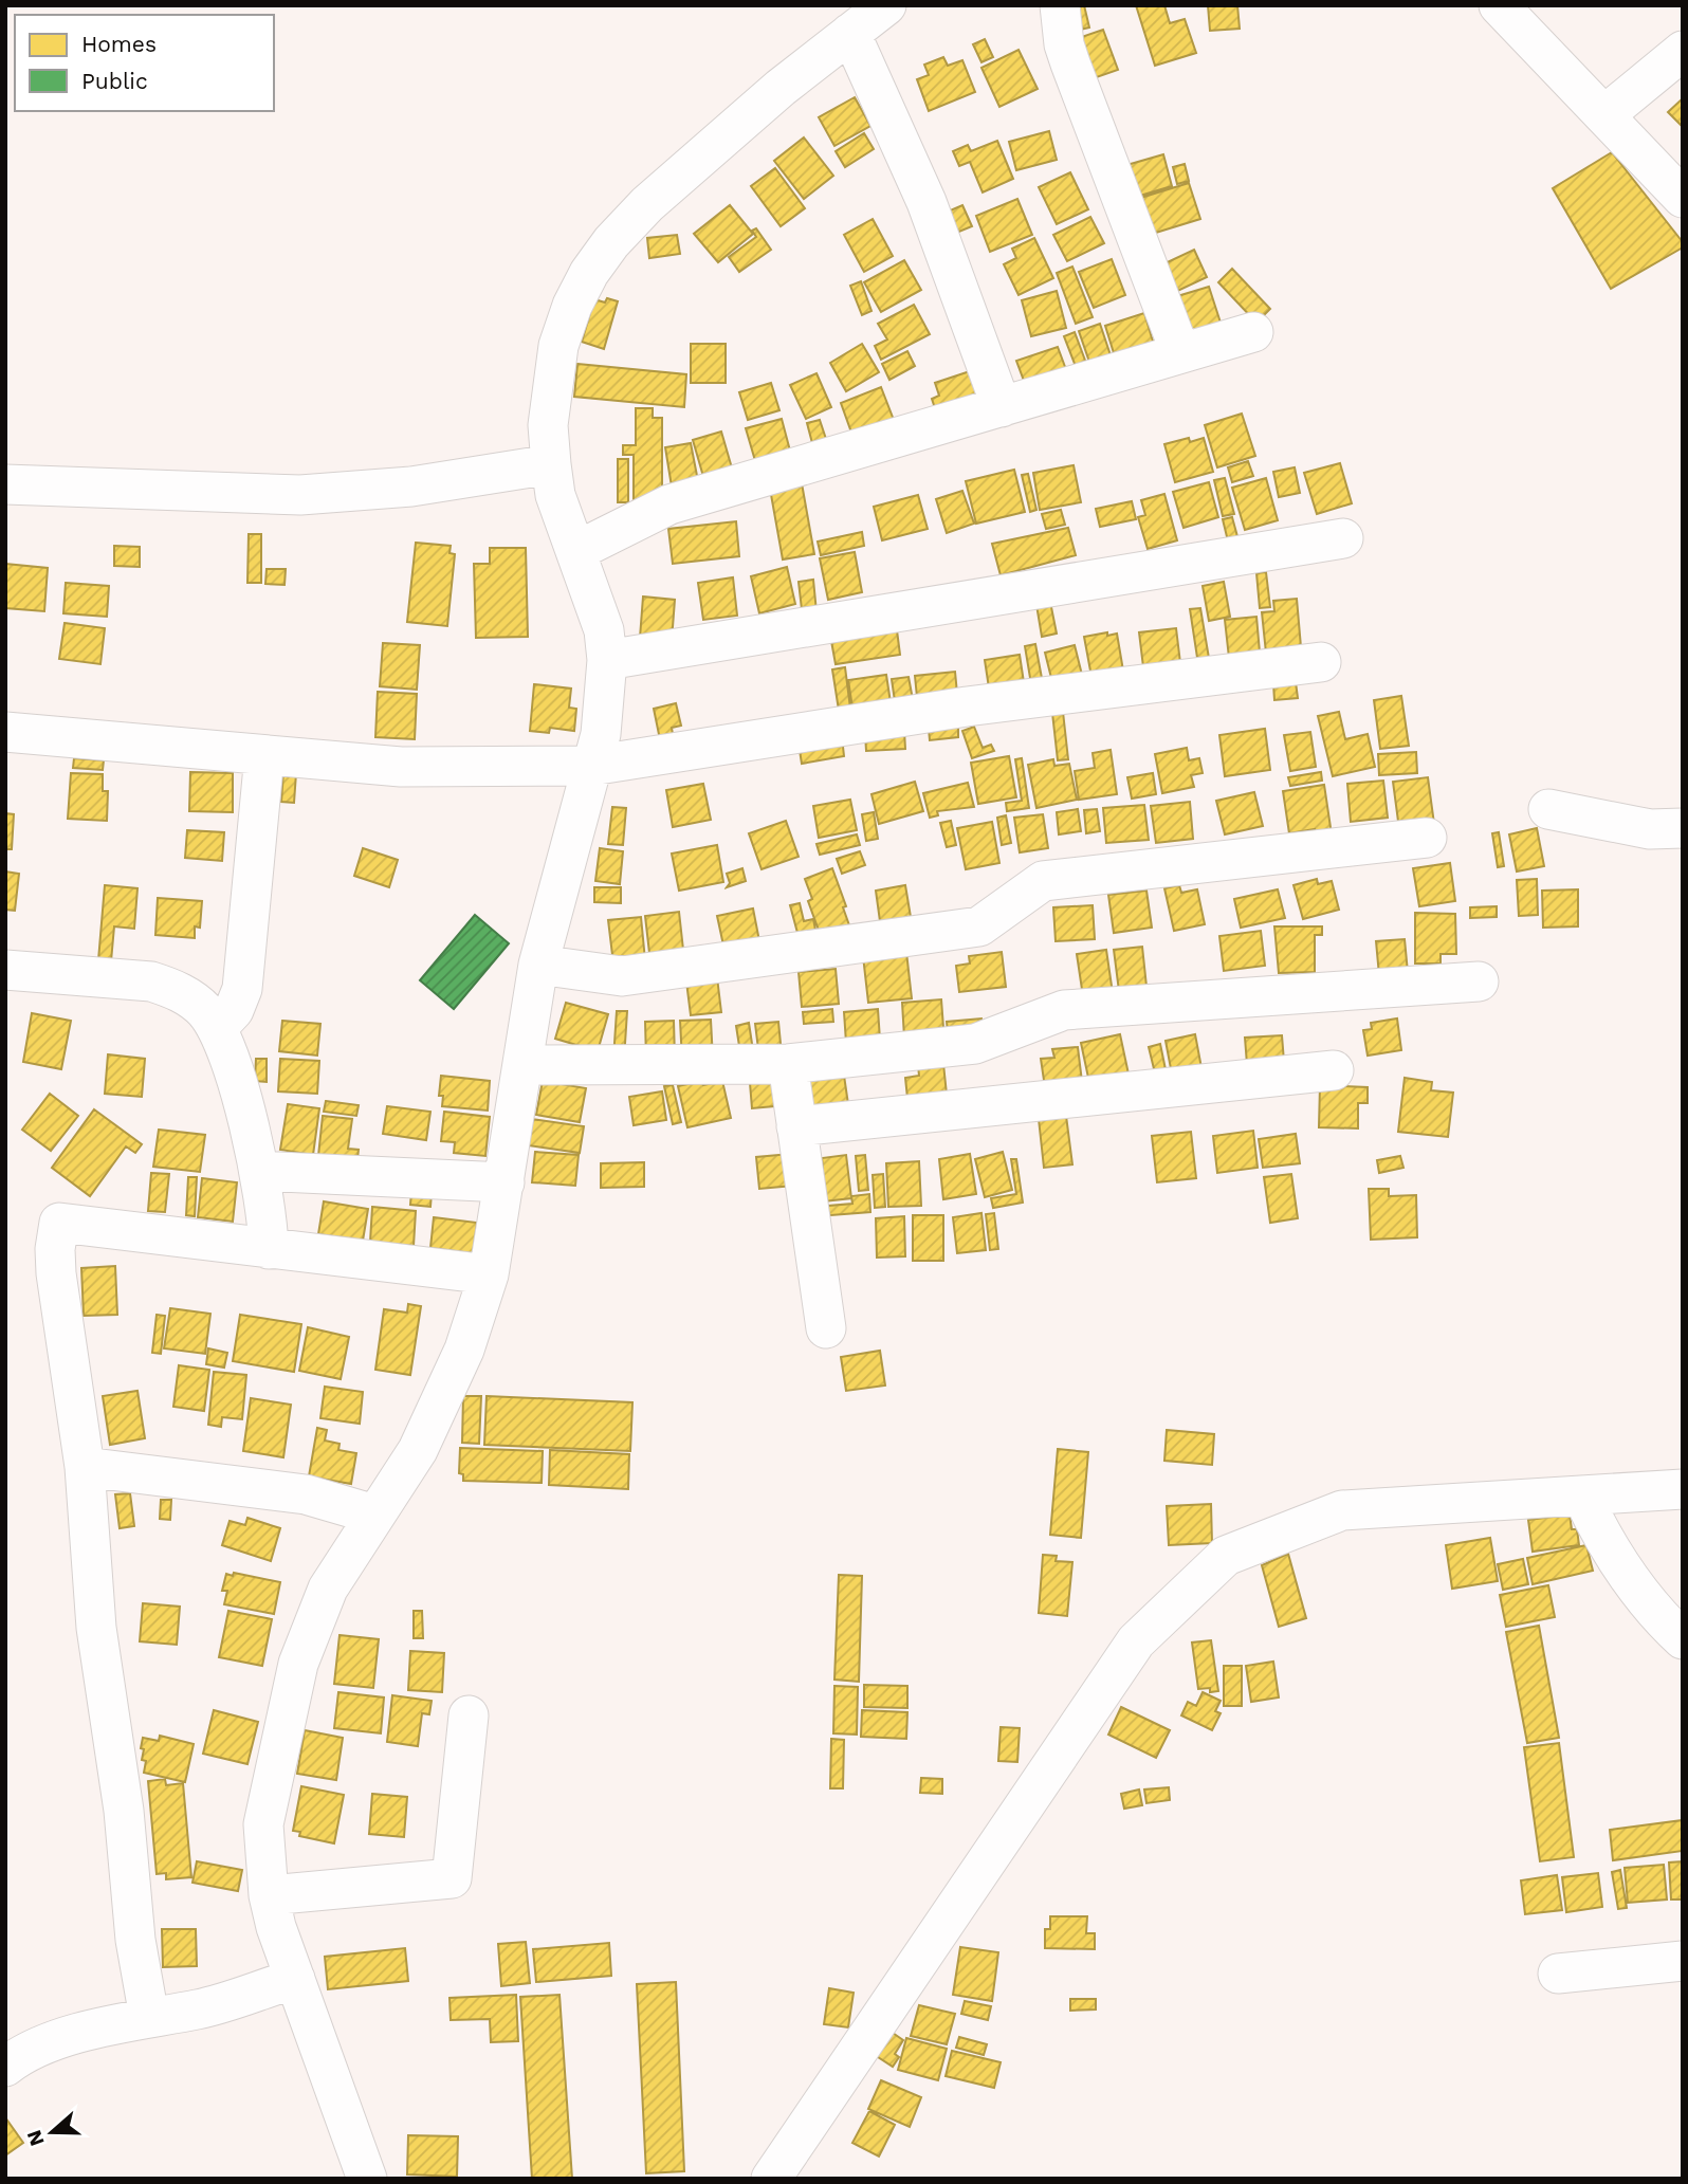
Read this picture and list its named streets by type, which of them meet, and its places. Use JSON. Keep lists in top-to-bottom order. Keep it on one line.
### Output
{"legend":["Homes","Public"],"north":"left"}
